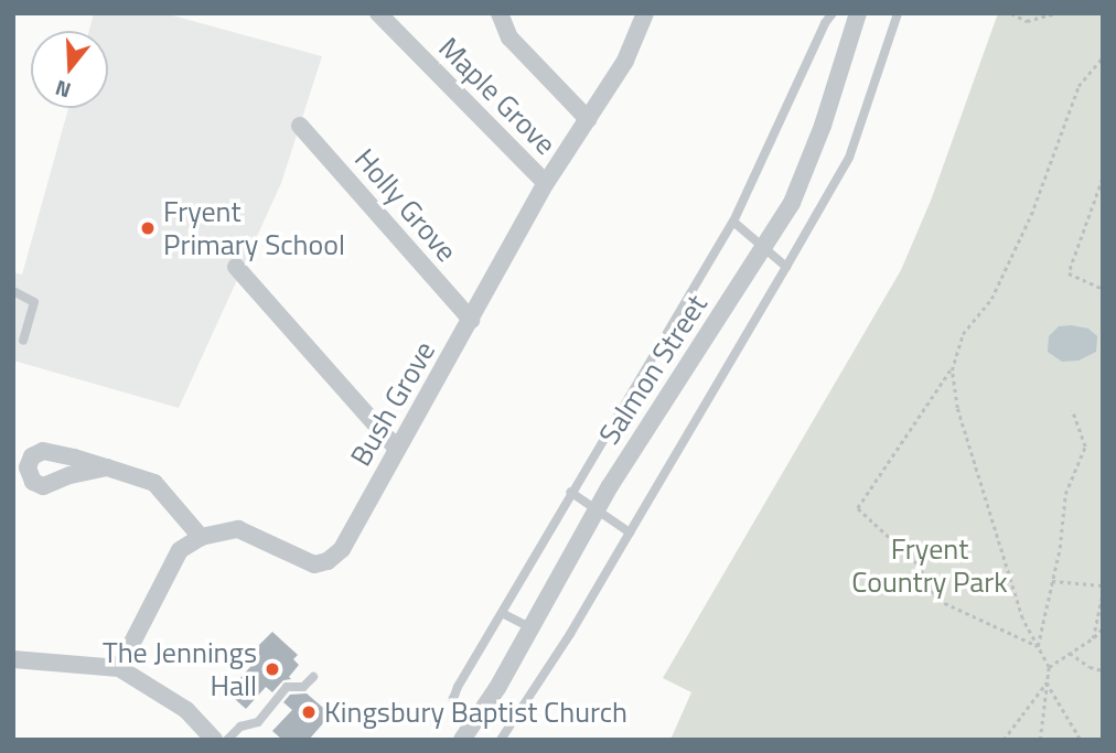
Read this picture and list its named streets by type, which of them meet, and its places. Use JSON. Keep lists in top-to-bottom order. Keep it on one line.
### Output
{"streets":{"street":["Maple Grove","Holly Grove","Salmon Street","Bush Grove"]},"crossings":[["Maple Grove","Bush Grove"],["Holly Grove","Bush Grove"]],"parks":["Fryent Country Park"],"places":["Fryent Primary School","The Jennings Hall","Kingsbury Baptist Church"],"north":"bottom"}
